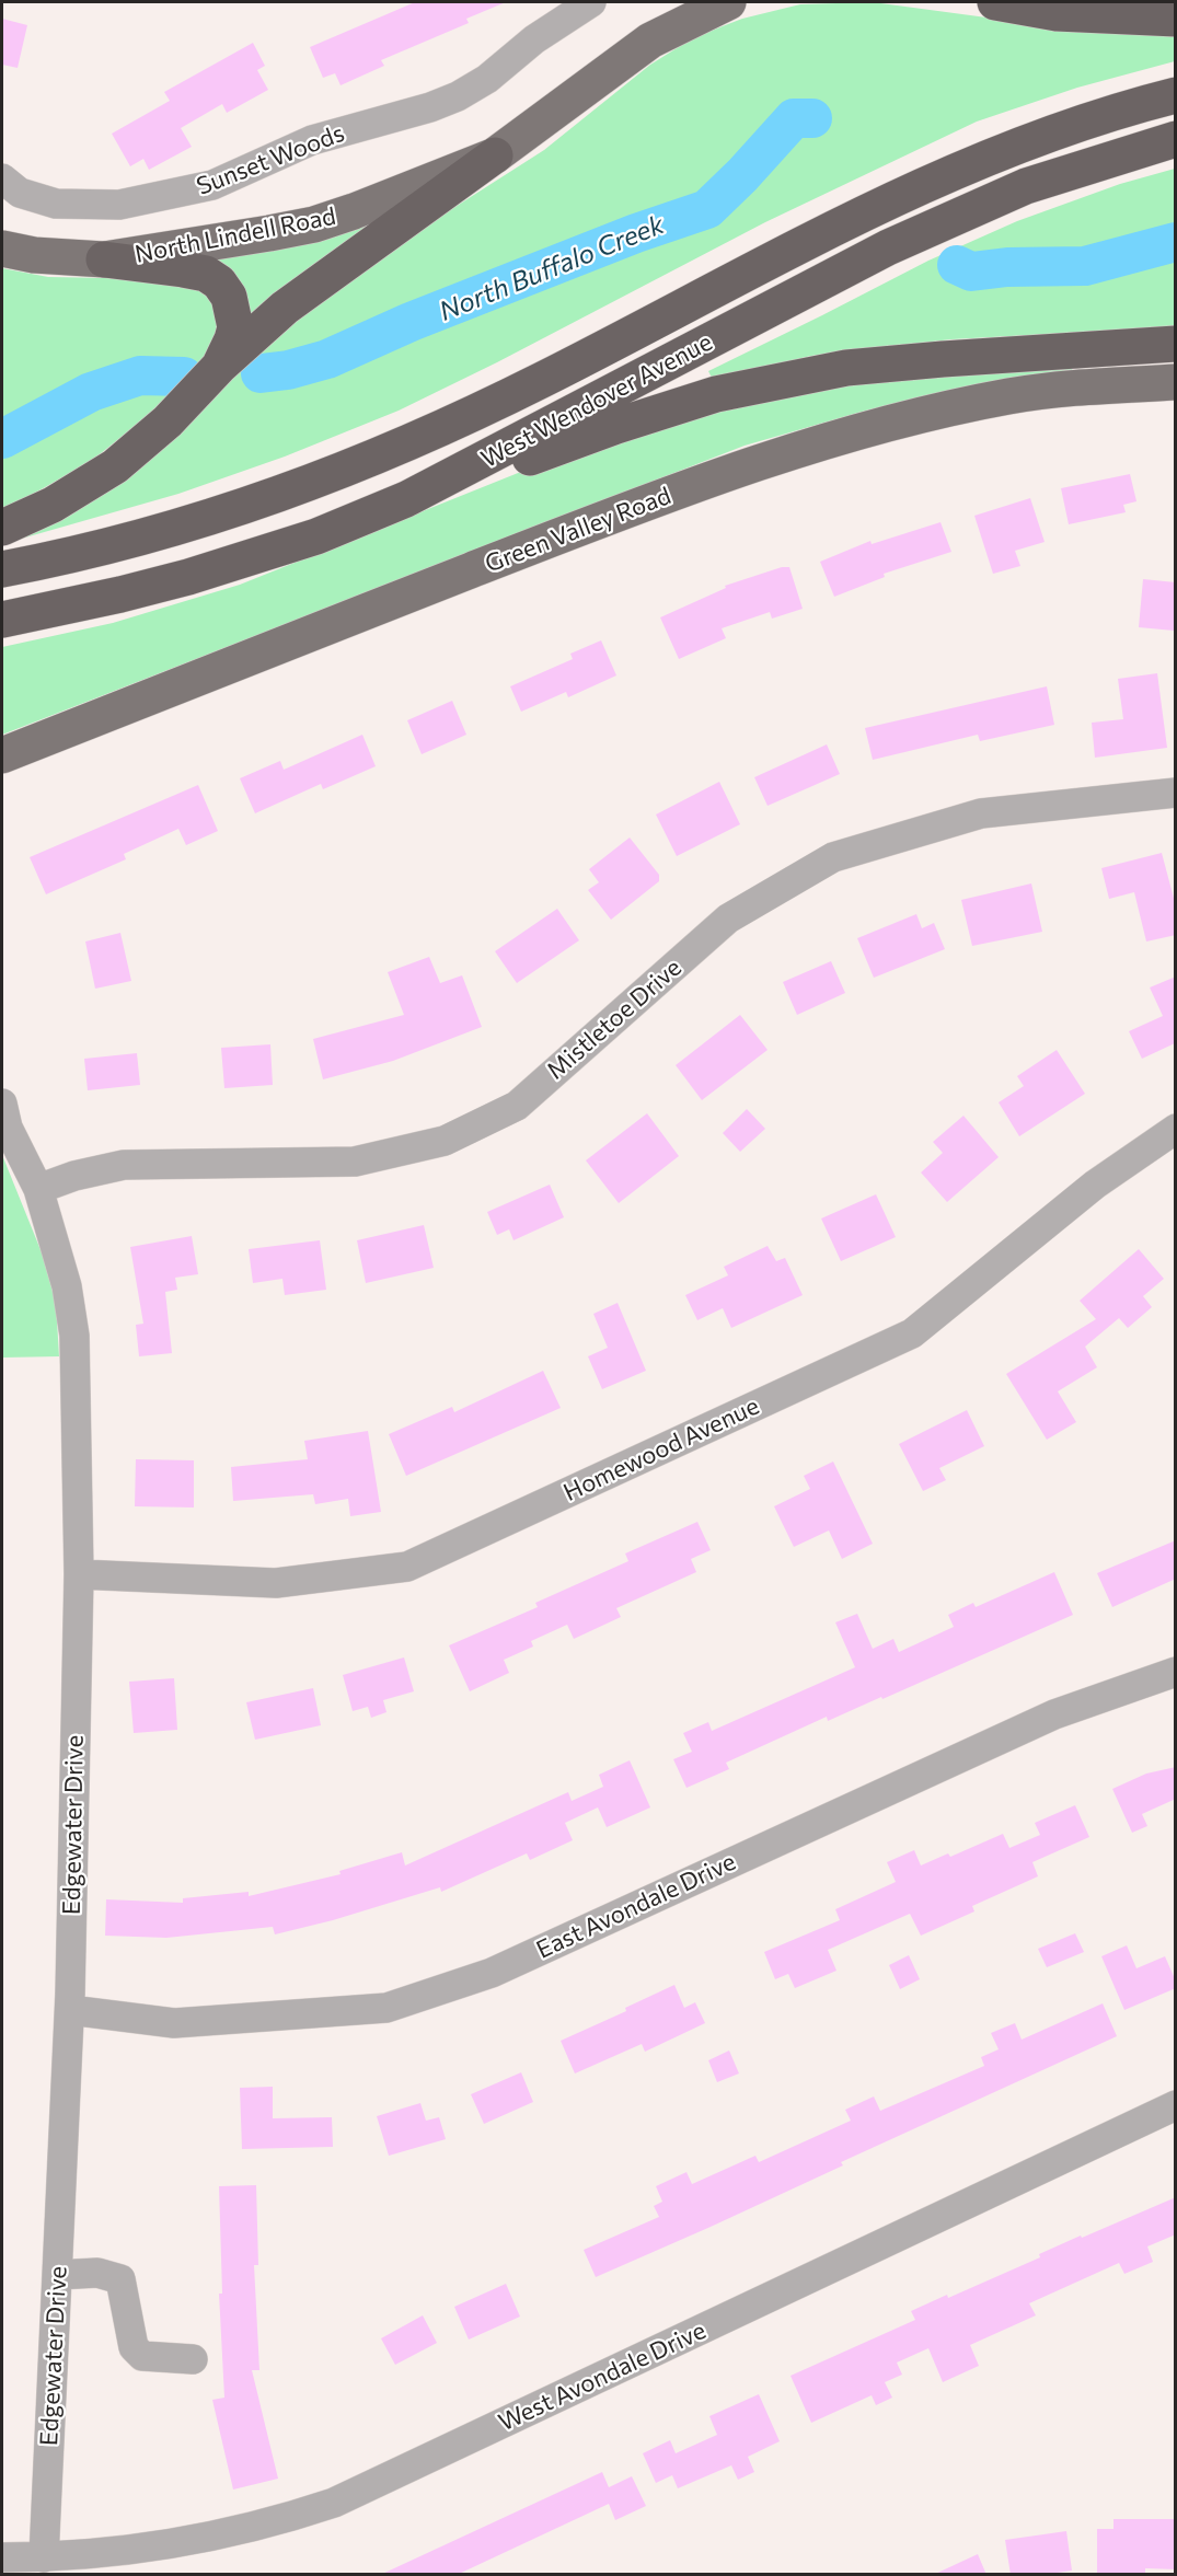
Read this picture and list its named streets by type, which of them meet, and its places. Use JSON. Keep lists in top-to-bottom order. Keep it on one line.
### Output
{"streets":{"highway":["West Wendover Avenue"],"main road":["North Lindell Road","Green Valley Road"],"street":["Sunset Woods","Mistletoe Drive","Homewood Avenue","Edgewater Drive","East Avondale Drive","West Avondale Drive"]},"crossings":[["Mistletoe Drive","Edgewater Drive"],["Homewood Avenue","Edgewater Drive"],["Edgewater Drive","East Avondale Drive"],["Edgewater Drive","West Avondale Drive"]],"water":["North Buffalo Creek"]}
